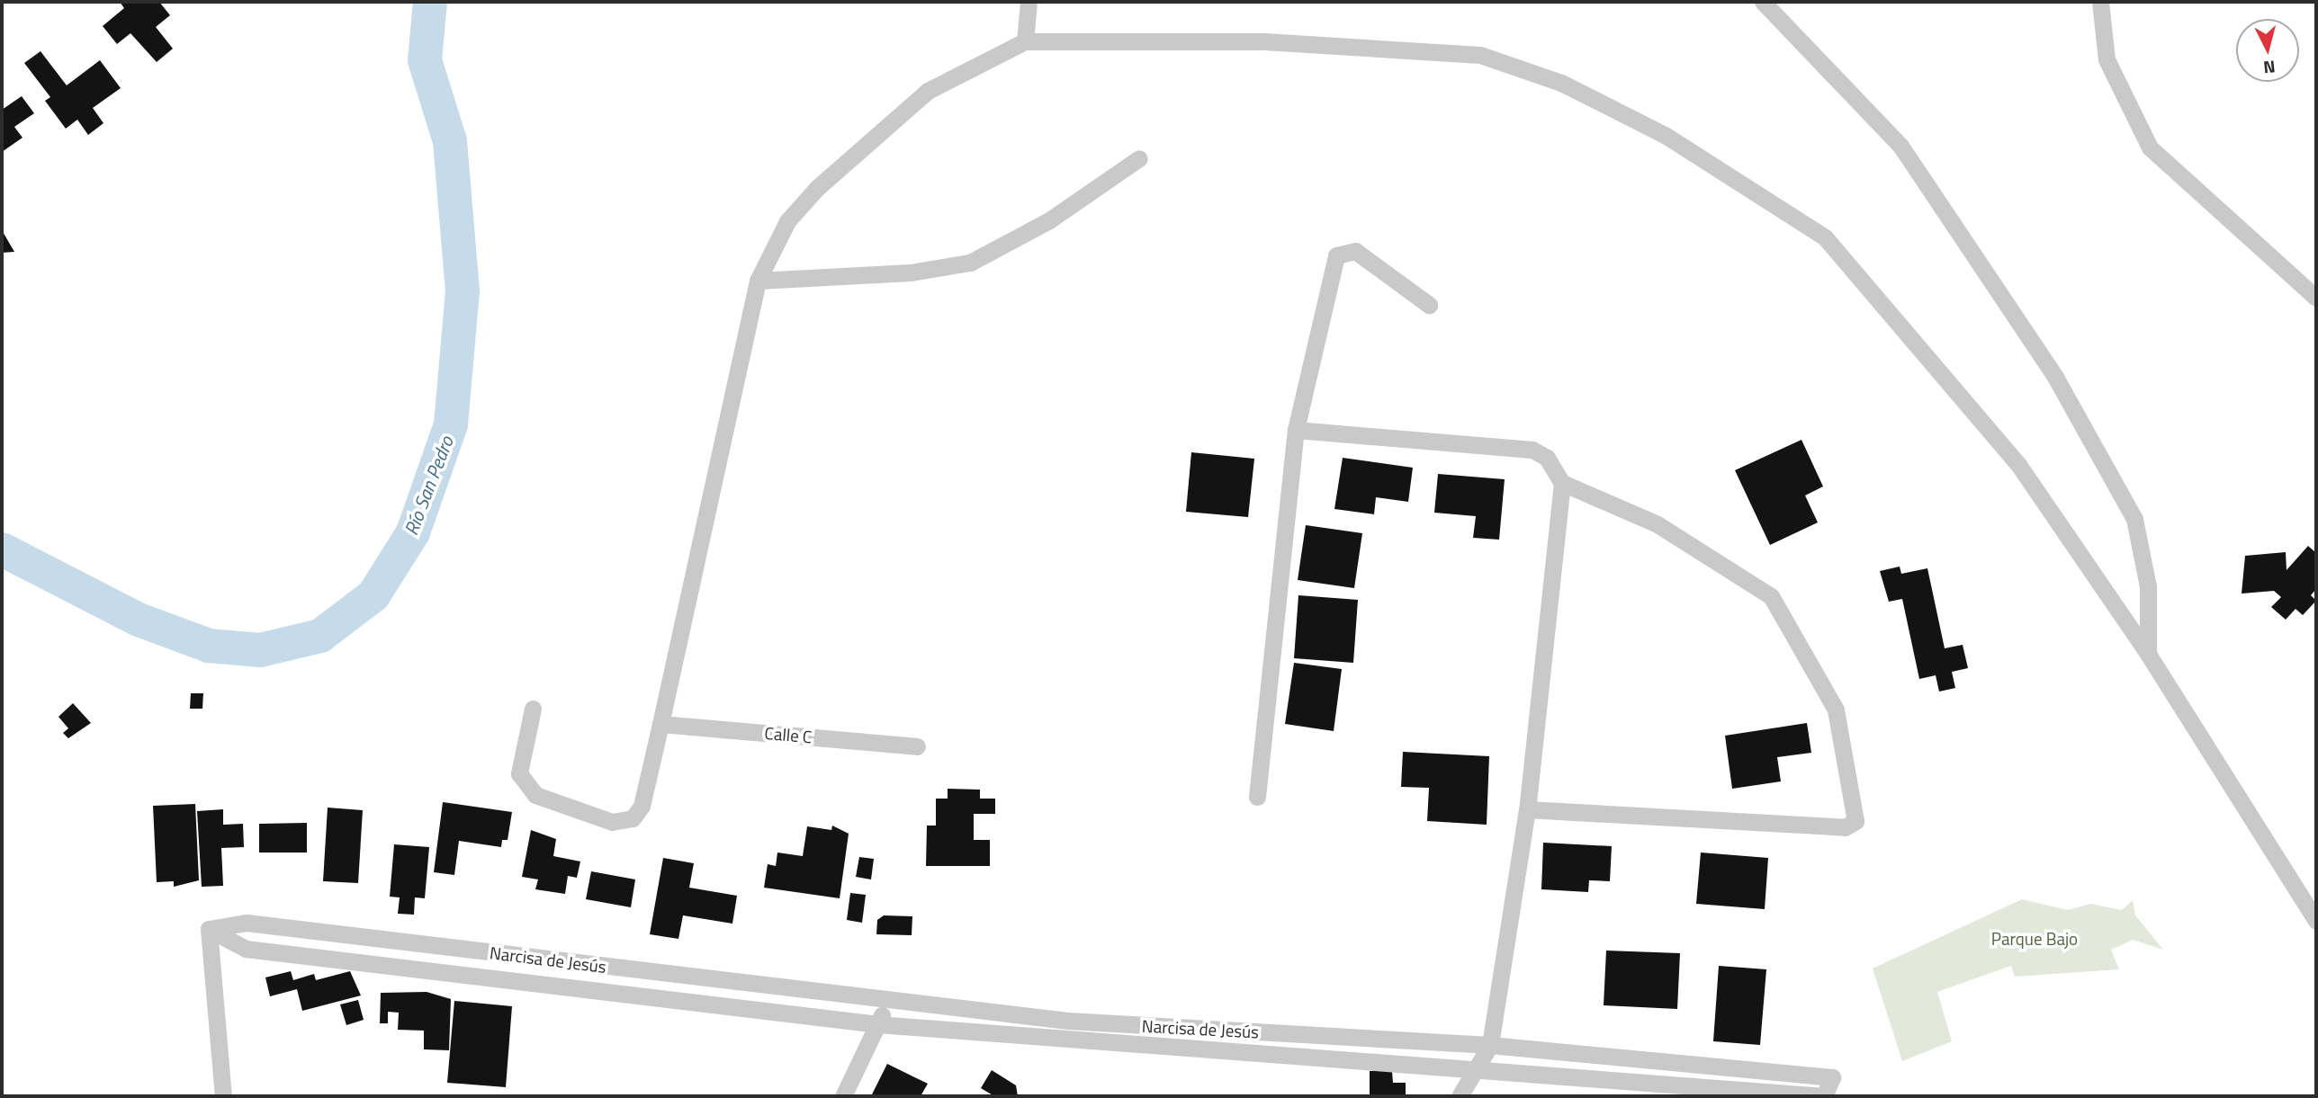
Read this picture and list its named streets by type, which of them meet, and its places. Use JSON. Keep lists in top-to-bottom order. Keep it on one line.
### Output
{"streets":{"street":["Calle C","Narcisa de Jesús"]},"water":["Río San Pedro"],"parks":["Parque Bajo"],"north":"bottom"}
